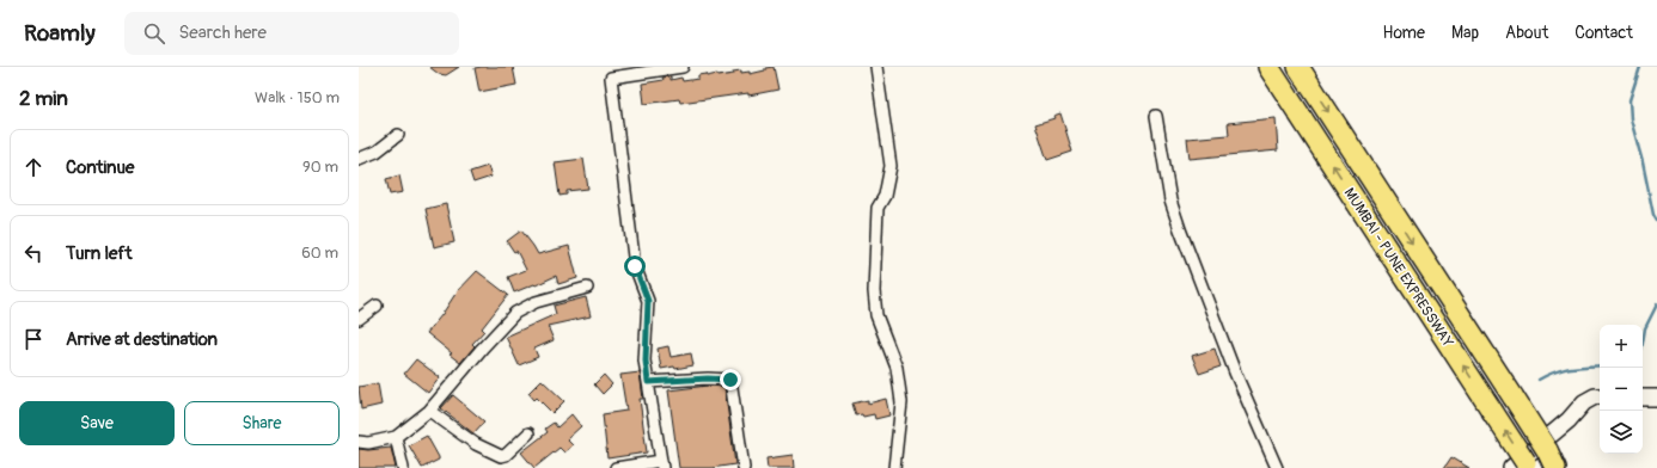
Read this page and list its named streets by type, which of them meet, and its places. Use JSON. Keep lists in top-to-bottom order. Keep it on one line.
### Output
{"streets":{"highway":["MUMBAI - PUNE EXPRESSWAY"]},"page":{"header":"Roamly","search":"Search here","nav":["Home","Map","About","Contact"],"heading":["2 min","Walk · 150 m"],"list":[["Continue","90 m"],["Turn left","60 m"],"Arrive at destination"],"map_buttons":["+","−"],"buttons":["Save","Share"]}}
